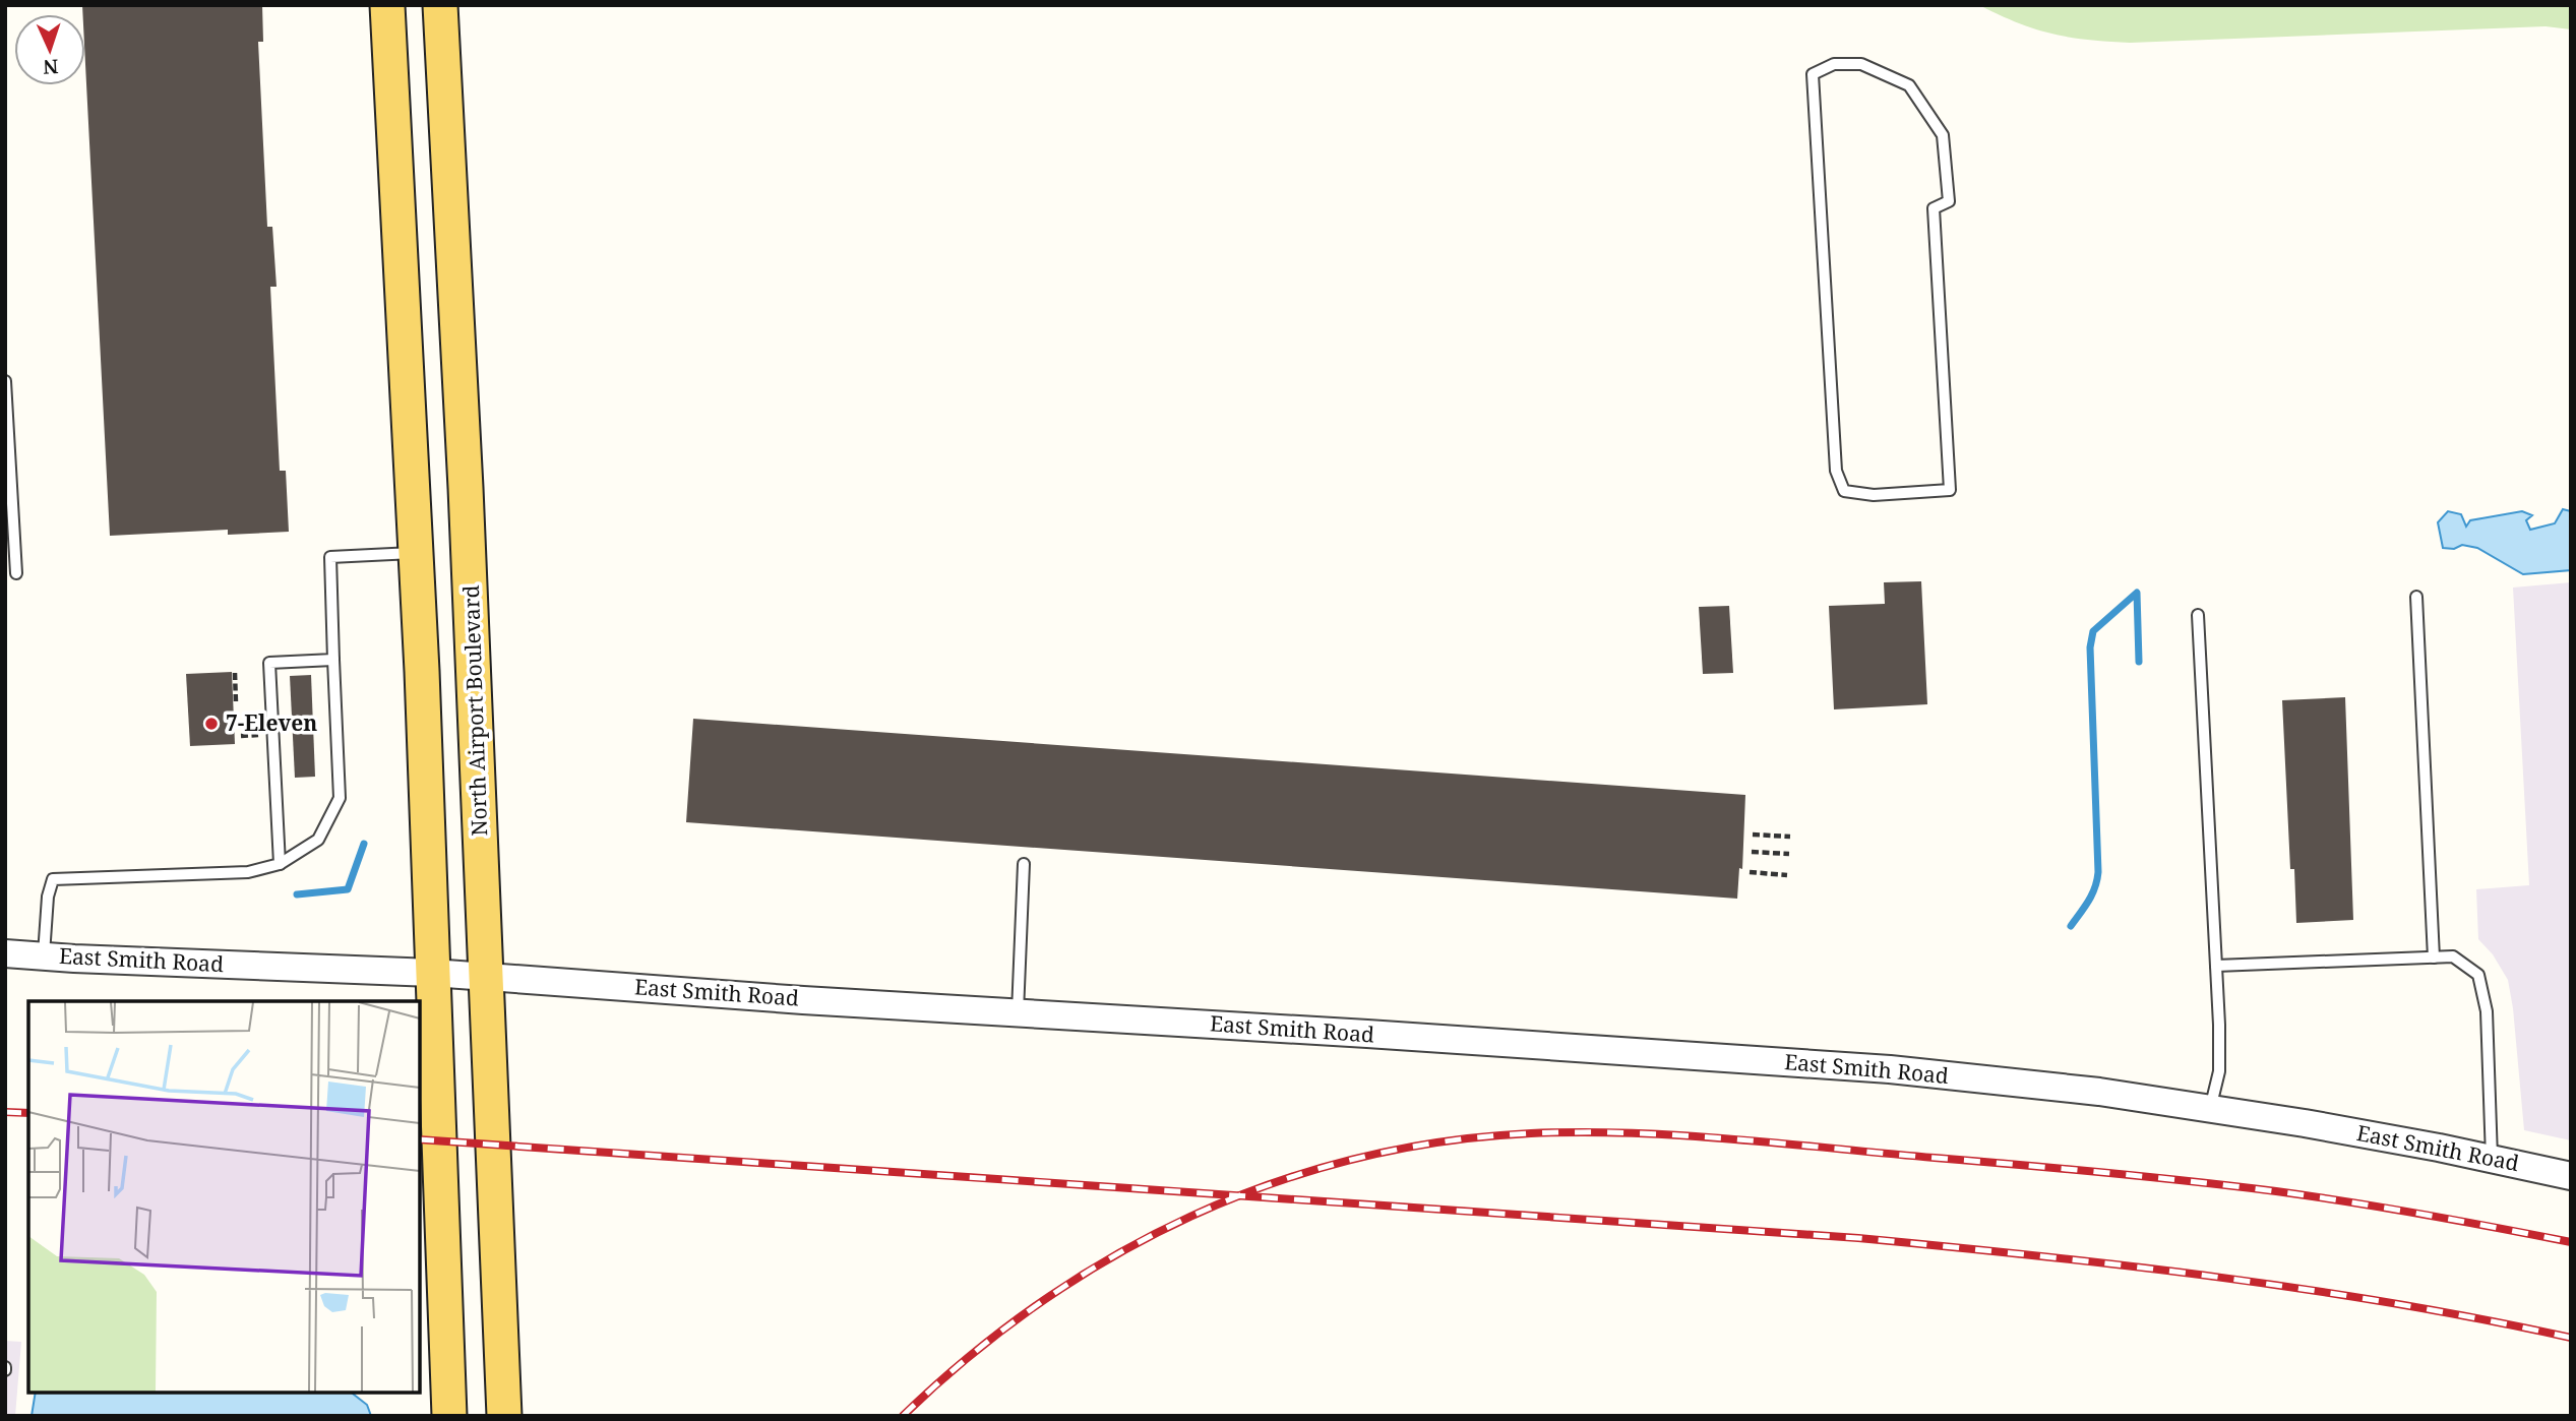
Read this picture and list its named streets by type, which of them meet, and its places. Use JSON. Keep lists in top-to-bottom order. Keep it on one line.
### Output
{"streets":{"main road":["North Airport Boulevard"],"street":["East Smith Road"]},"crossings":[["North Airport Boulevard","East Smith Road"]],"places":["7-Eleven"],"north":"bottom"}
